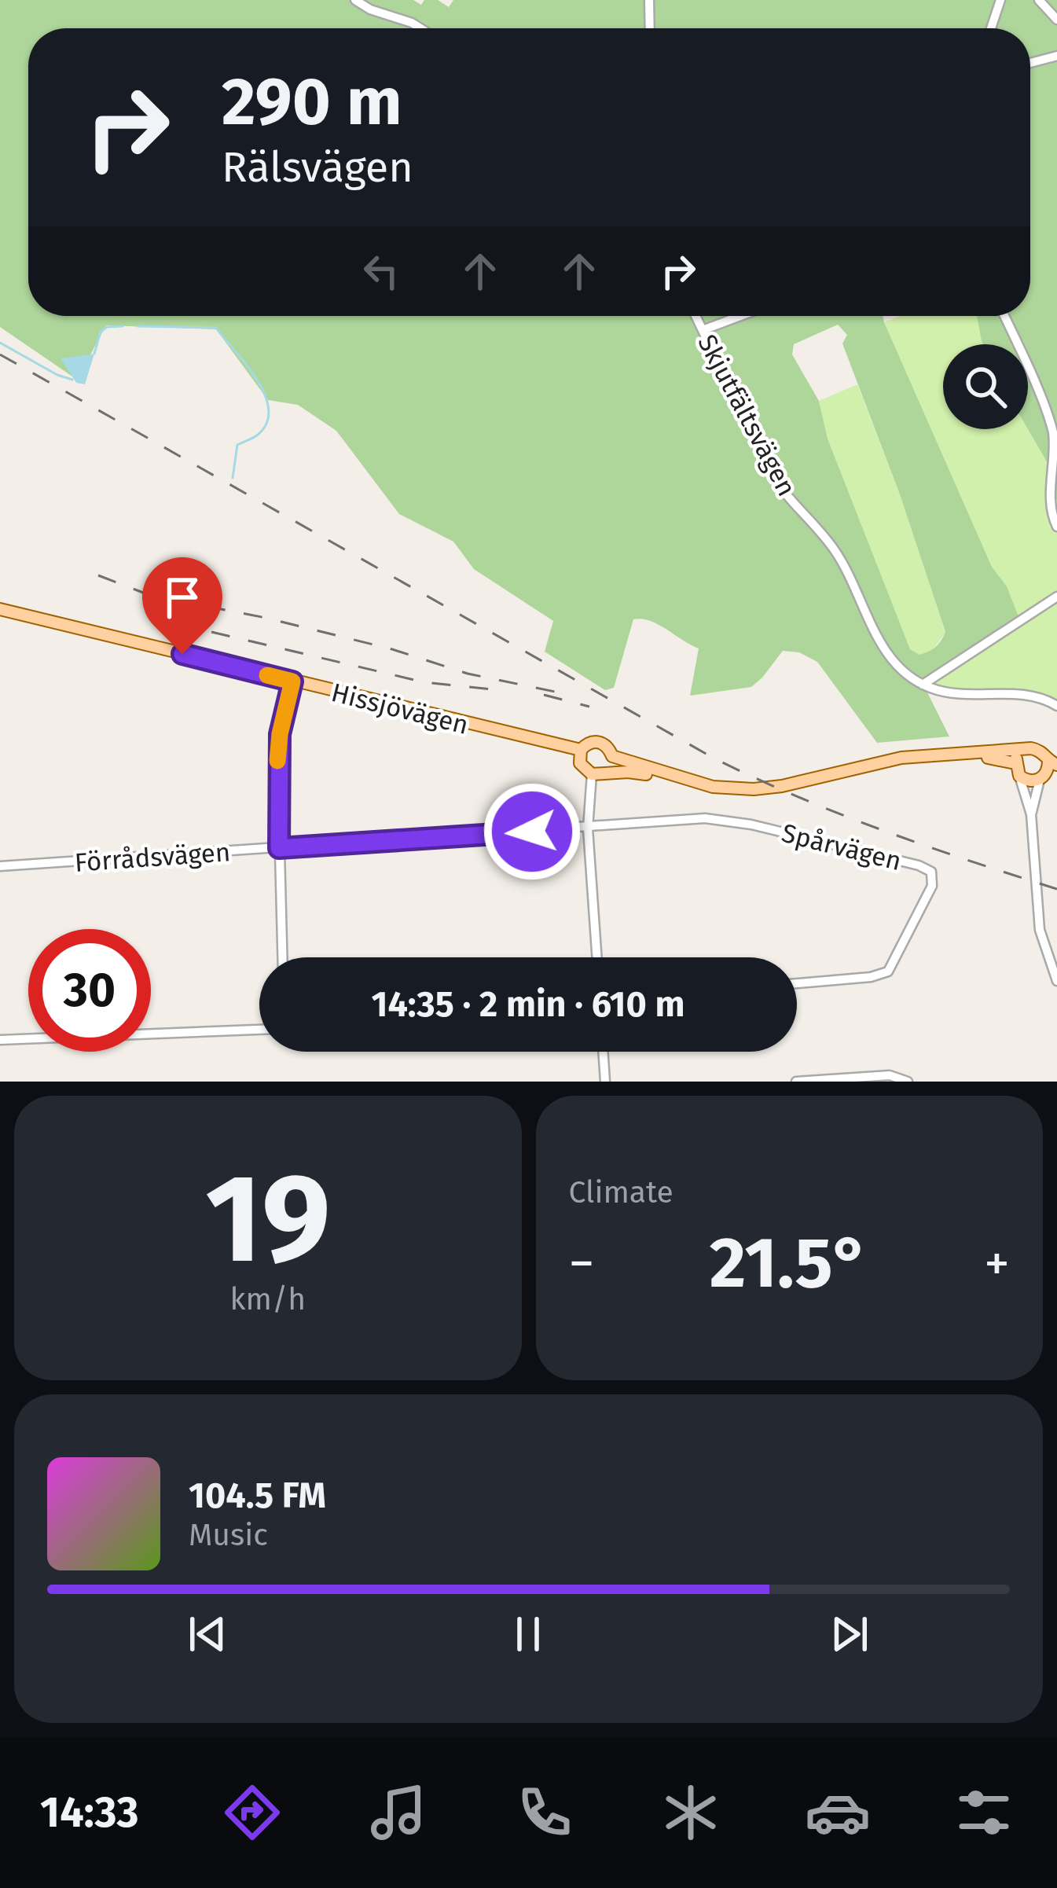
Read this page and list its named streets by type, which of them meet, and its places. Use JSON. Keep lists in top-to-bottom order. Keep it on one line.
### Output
{"streets":{"main road":["Hissjövägen"],"street":["Skjutfältsvägen","Spårvägen","Förrådsvägen"]},"crossings":[["Spårvägen","Förrådsvägen"]],"page":{"turn":["290 m","Rälsvägen"],"limit":"30","trip":"14:35 · 2 min · 610 m","tile":[["19","km/h"],"Climate"],"heat":["−","21.5°","+"],"song":["104.5 FM","Music"],"tabs":"14:33"}}
